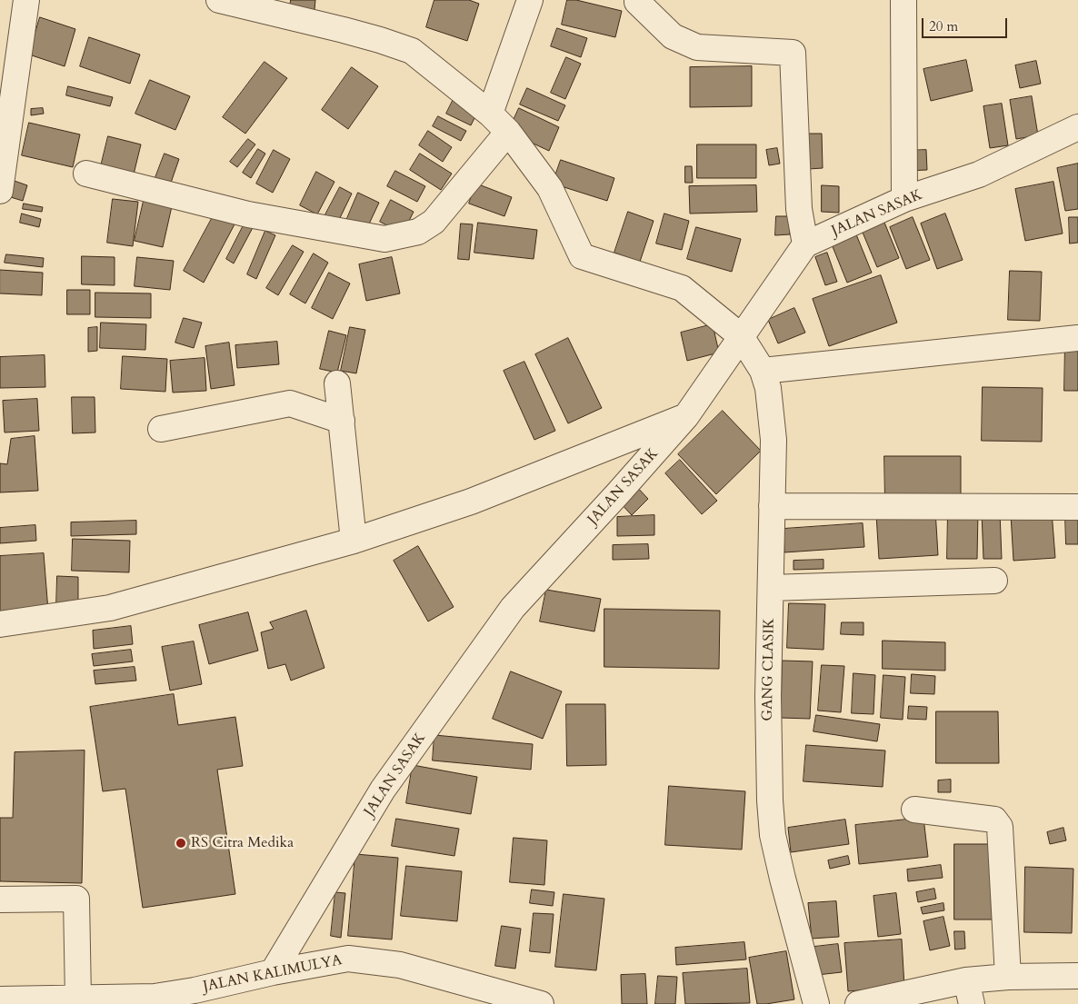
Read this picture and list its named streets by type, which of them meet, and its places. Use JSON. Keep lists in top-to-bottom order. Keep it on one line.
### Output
{"streets":{"street":["JALAN SASAK","GANG CLASIK","JALAN KALIMULYA"]},"crossings":[["JALAN SASAK","GANG CLASIK"],["JALAN SASAK","JALAN KALIMULYA"]],"places":["RS Citra Medika"],"scale_bar":"20 m"}
